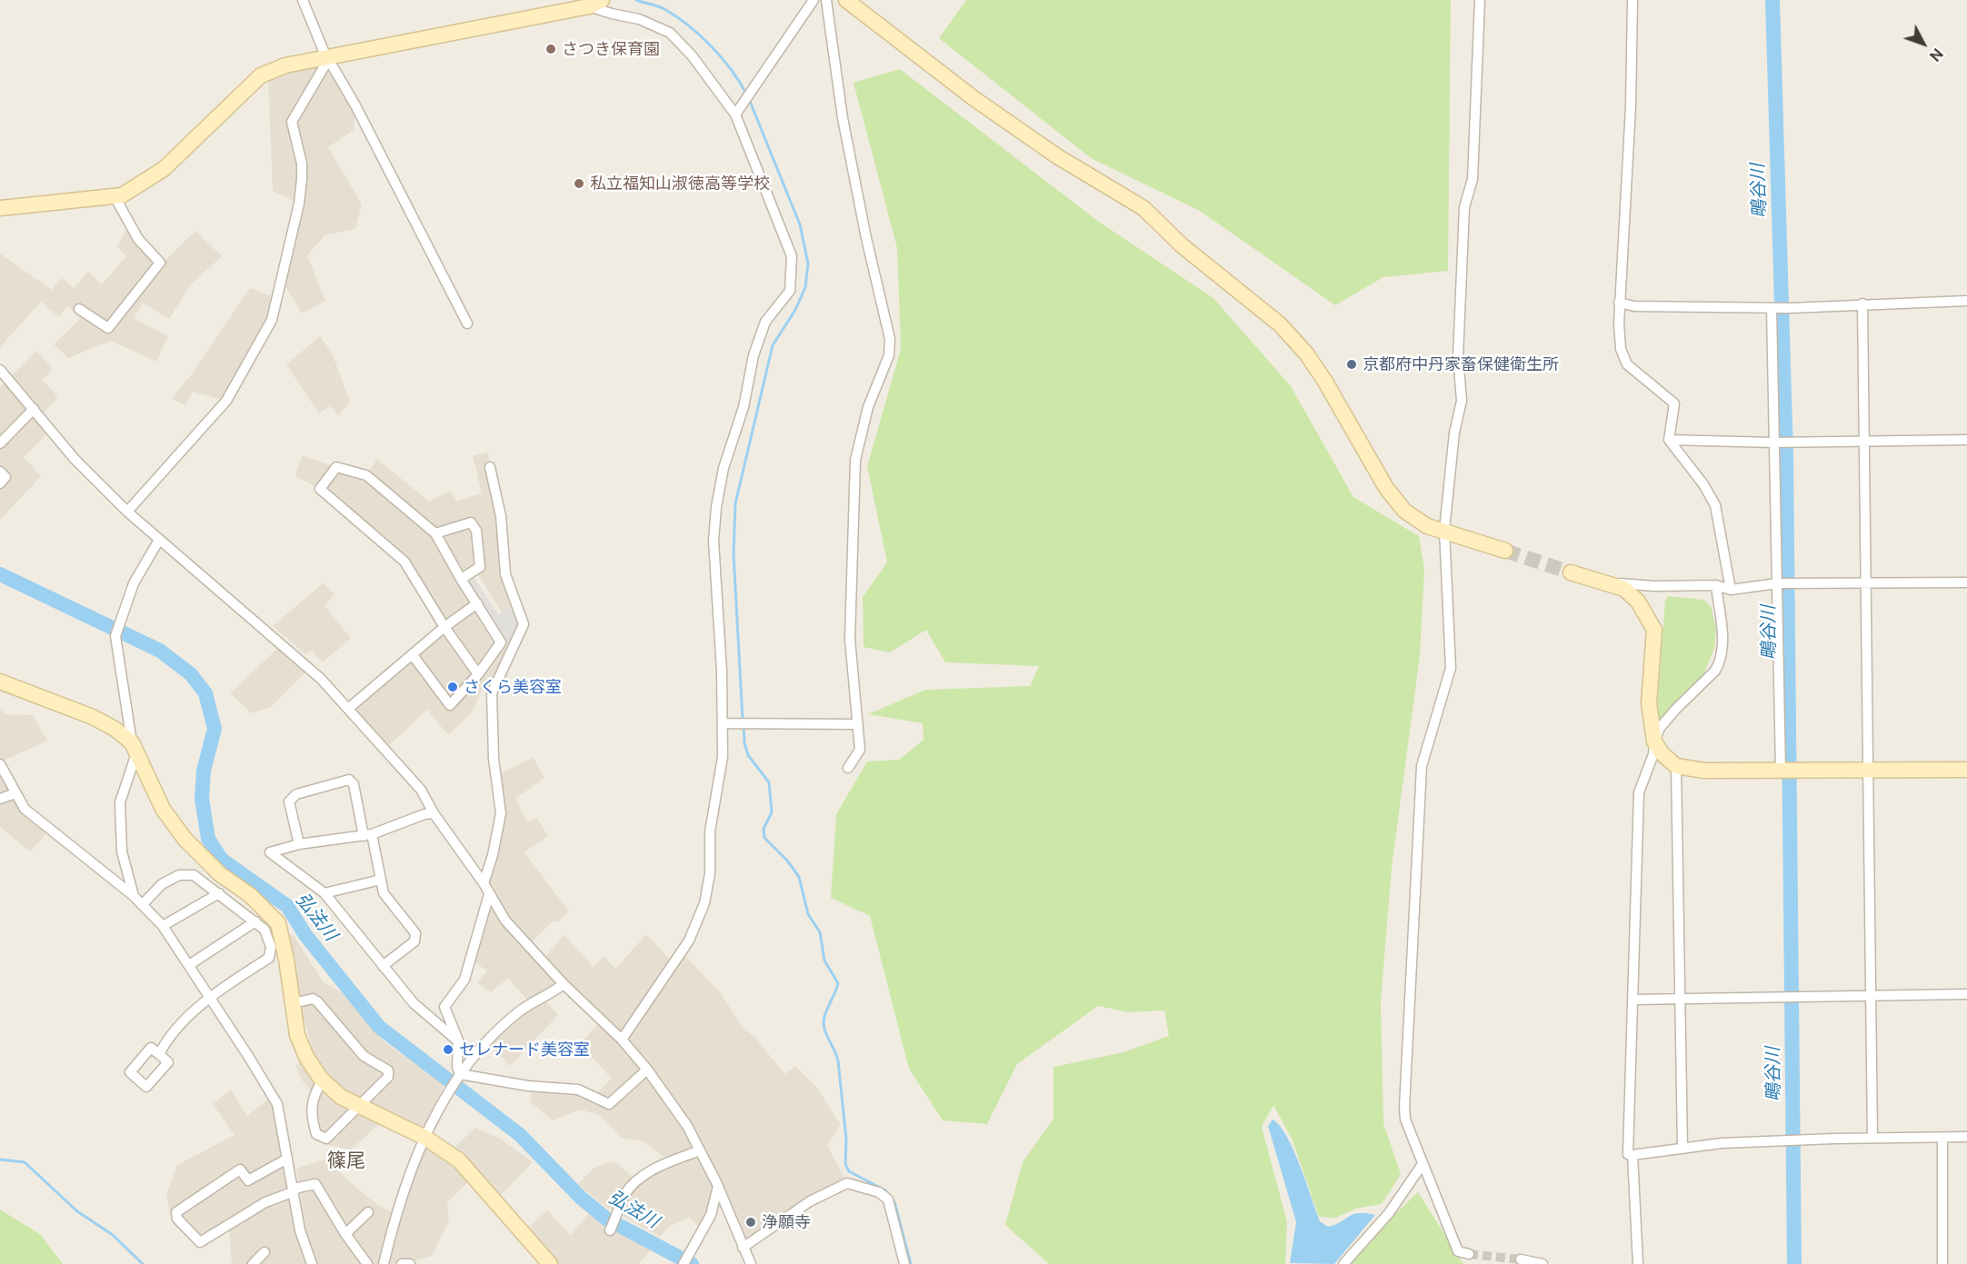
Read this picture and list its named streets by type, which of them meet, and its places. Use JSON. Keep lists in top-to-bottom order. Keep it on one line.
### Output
{"districts":["篠尾"],"water":["鴫谷川","弘法川"],"places":["さつき保育園","私立福知山淑徳高等学校","京都府中丹家畜保健衛生所","さくら美容室","セレナード美容室","浄願寺"],"north":"bottom right"}
